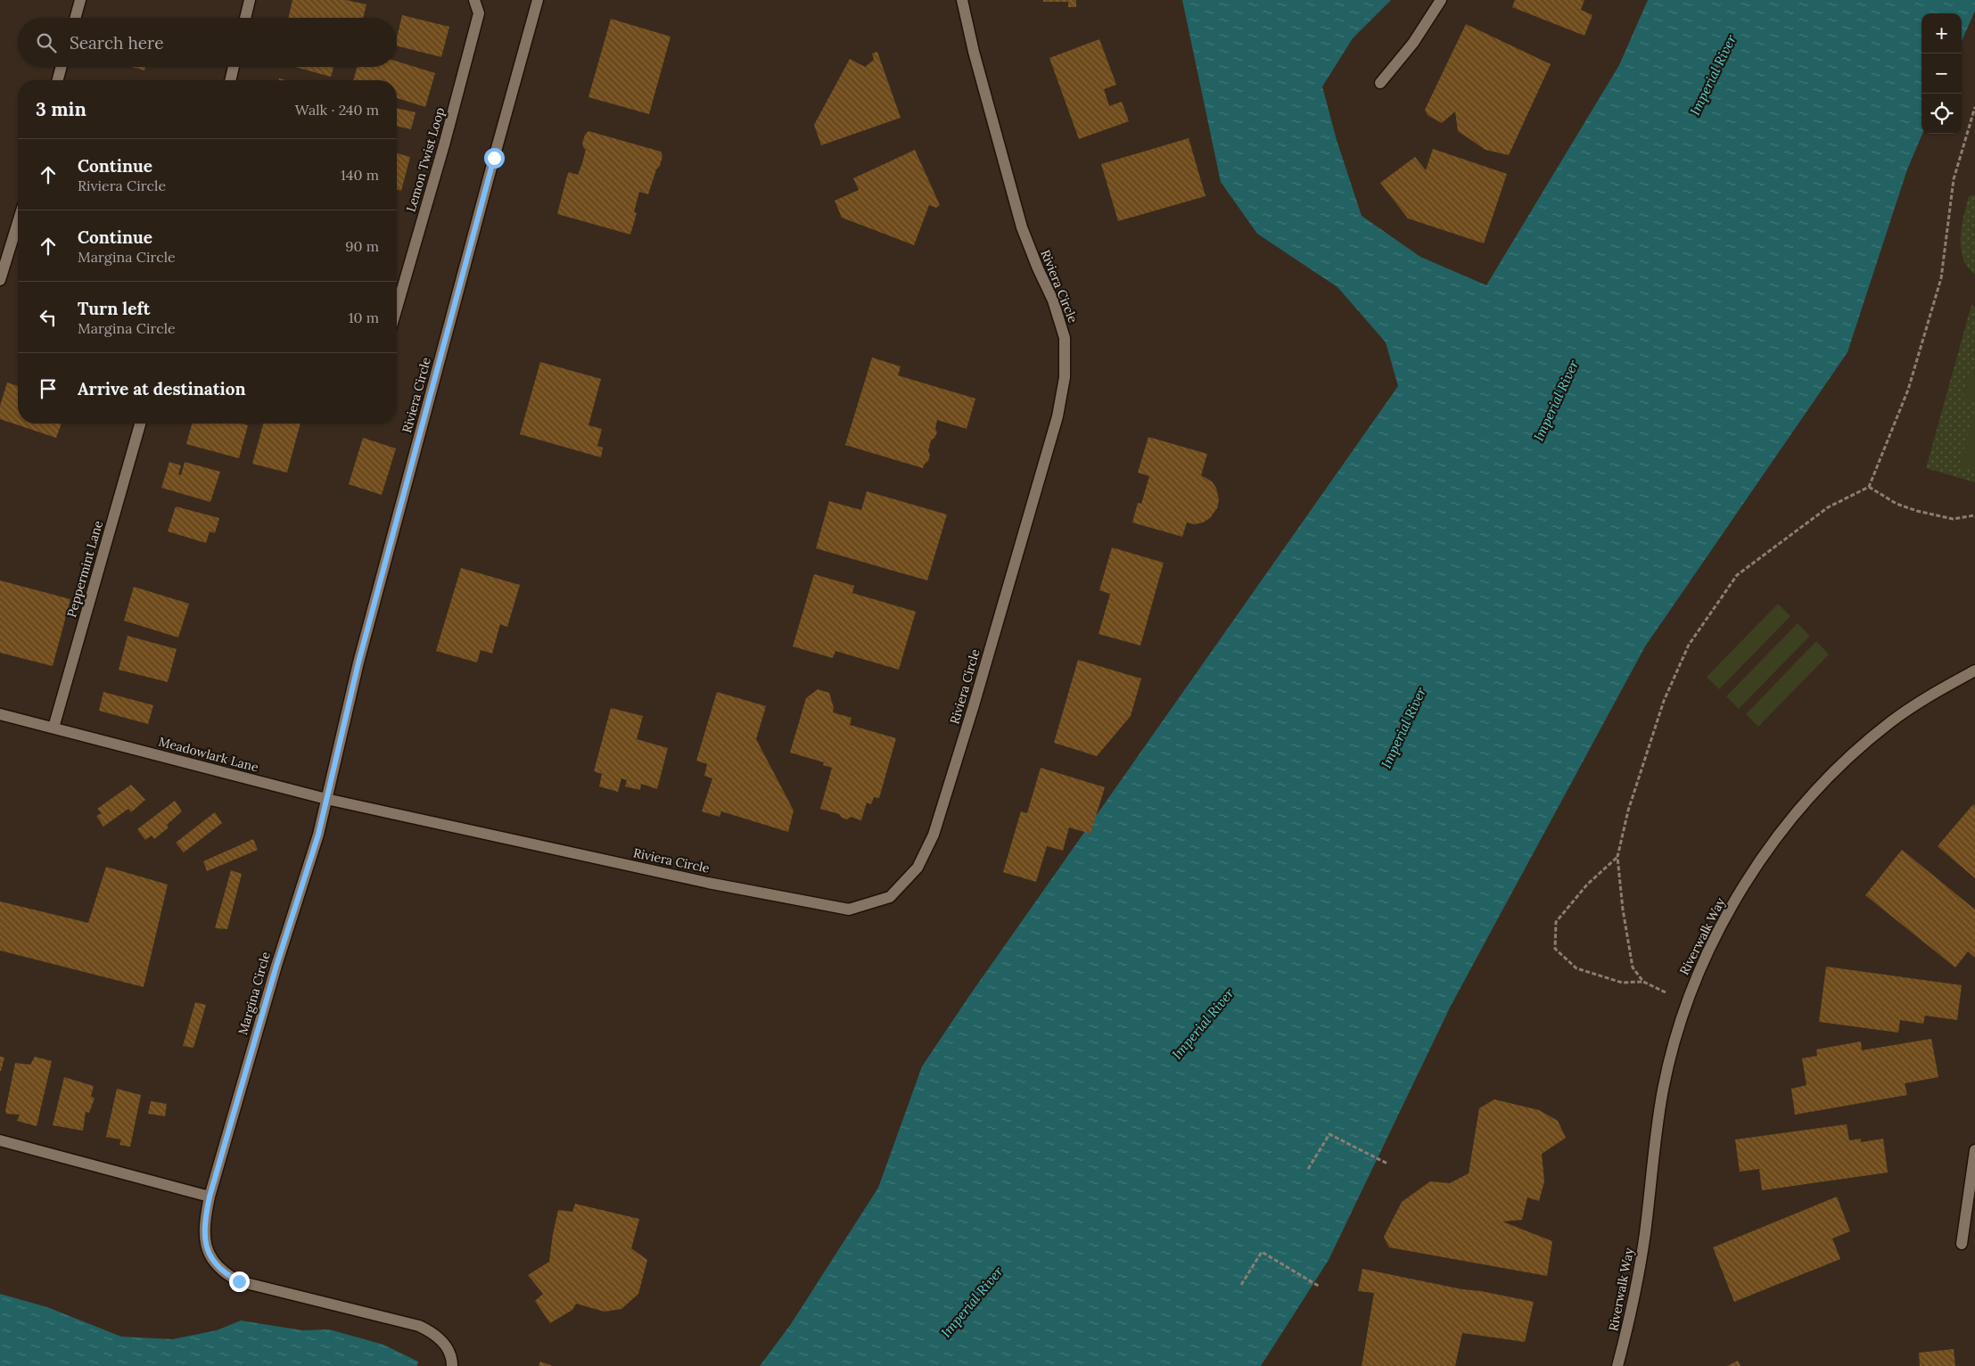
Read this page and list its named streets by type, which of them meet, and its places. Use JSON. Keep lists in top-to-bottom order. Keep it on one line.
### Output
{"streets":{"street":["Lemon Twist Loop","Riviera Circle","Peppermint Lane","Meadowlark Lane","Riverwalk Way","Margina Circle"]},"crossings":[["Riviera Circle","Meadowlark Lane"],["Riviera Circle","Margina Circle"],["Peppermint Lane","Meadowlark Lane"],["Meadowlark Lane","Margina Circle"]],"water":["Imperial River"],"page":{"map_buttons":["+","−"],"search":"Search here","heading":["3 min","Walk · 240 m"],"list":[["Continue","Riviera Circle","140 m"],["Continue","Margina Circle","90 m"],["Turn left","Margina Circle","10 m"],"Arrive at destination"]}}
